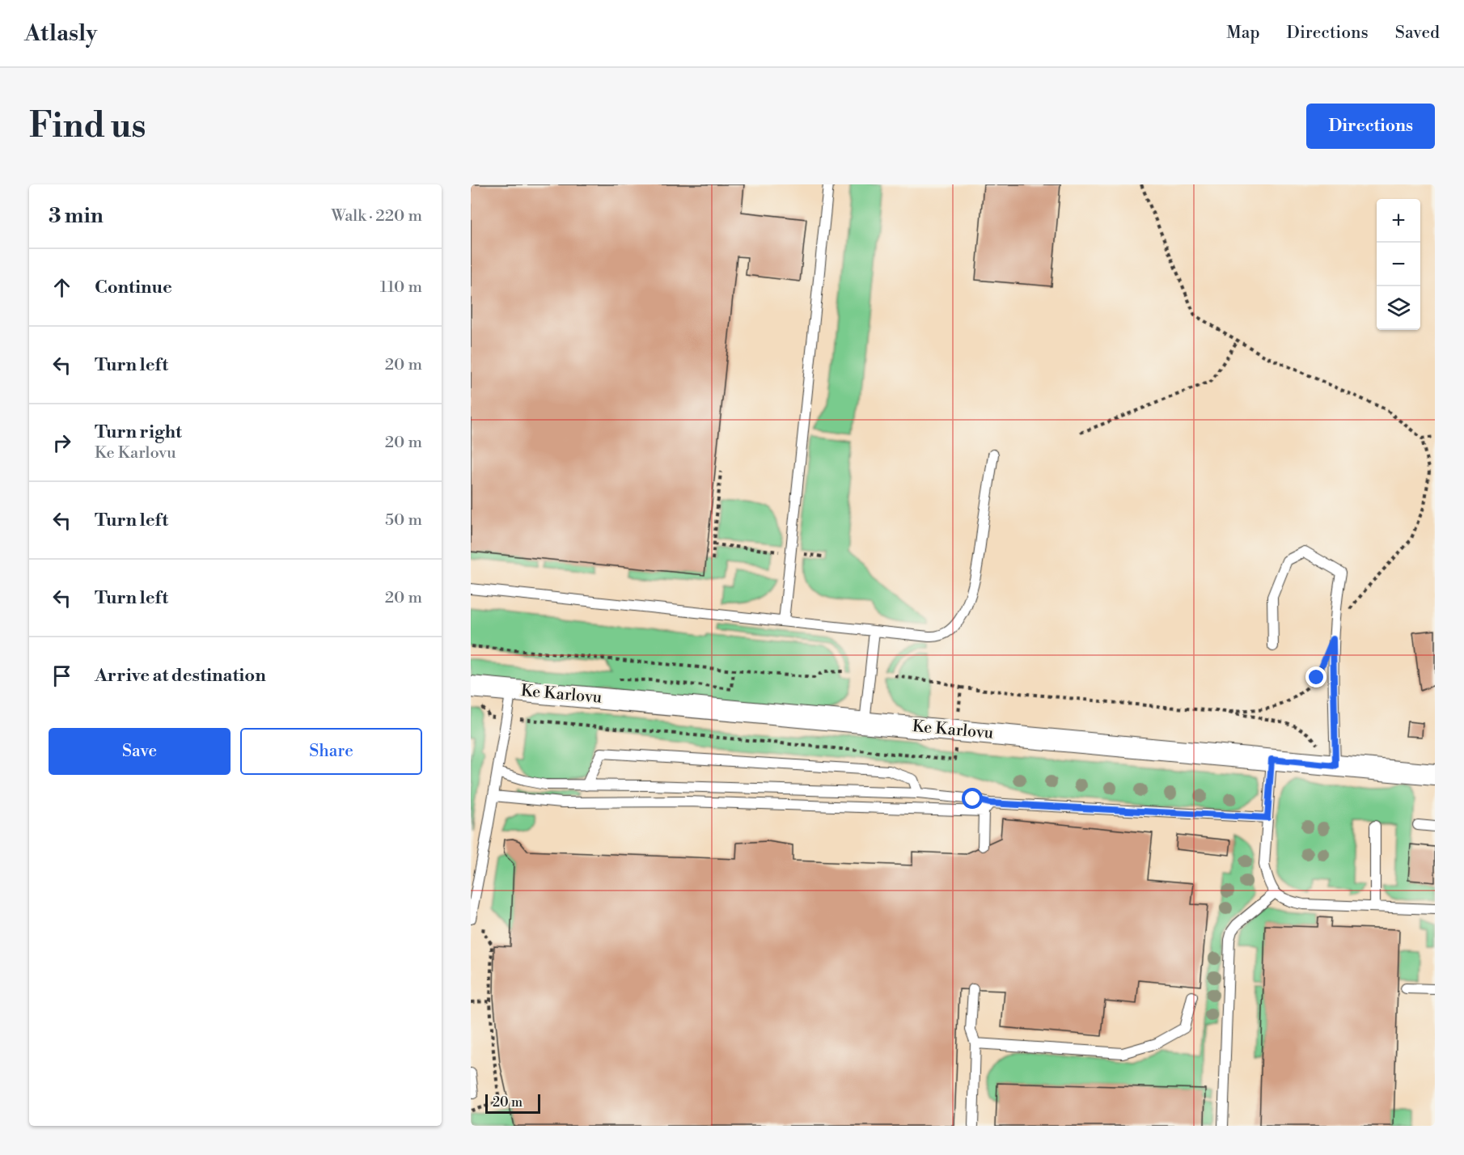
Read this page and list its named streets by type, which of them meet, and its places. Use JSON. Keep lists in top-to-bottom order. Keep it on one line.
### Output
{"streets":{"street":["Ke Karlovu"]},"scale_bar":"20 m","page":{"header":"Atlasly","nav":["Map","Directions","Saved"],"buttons":["Directions",["Save","Share"]],"title":"Find us","heading":["3 min","Walk · 220 m"],"map_buttons":["+","−"],"list":[["Continue","110 m"],["Turn left","20 m"],["Turn right","Ke Karlovu","20 m"],["Turn left","50 m"],["Turn left","20 m"],"Arrive at destination"],"scale":"20 m"}}
